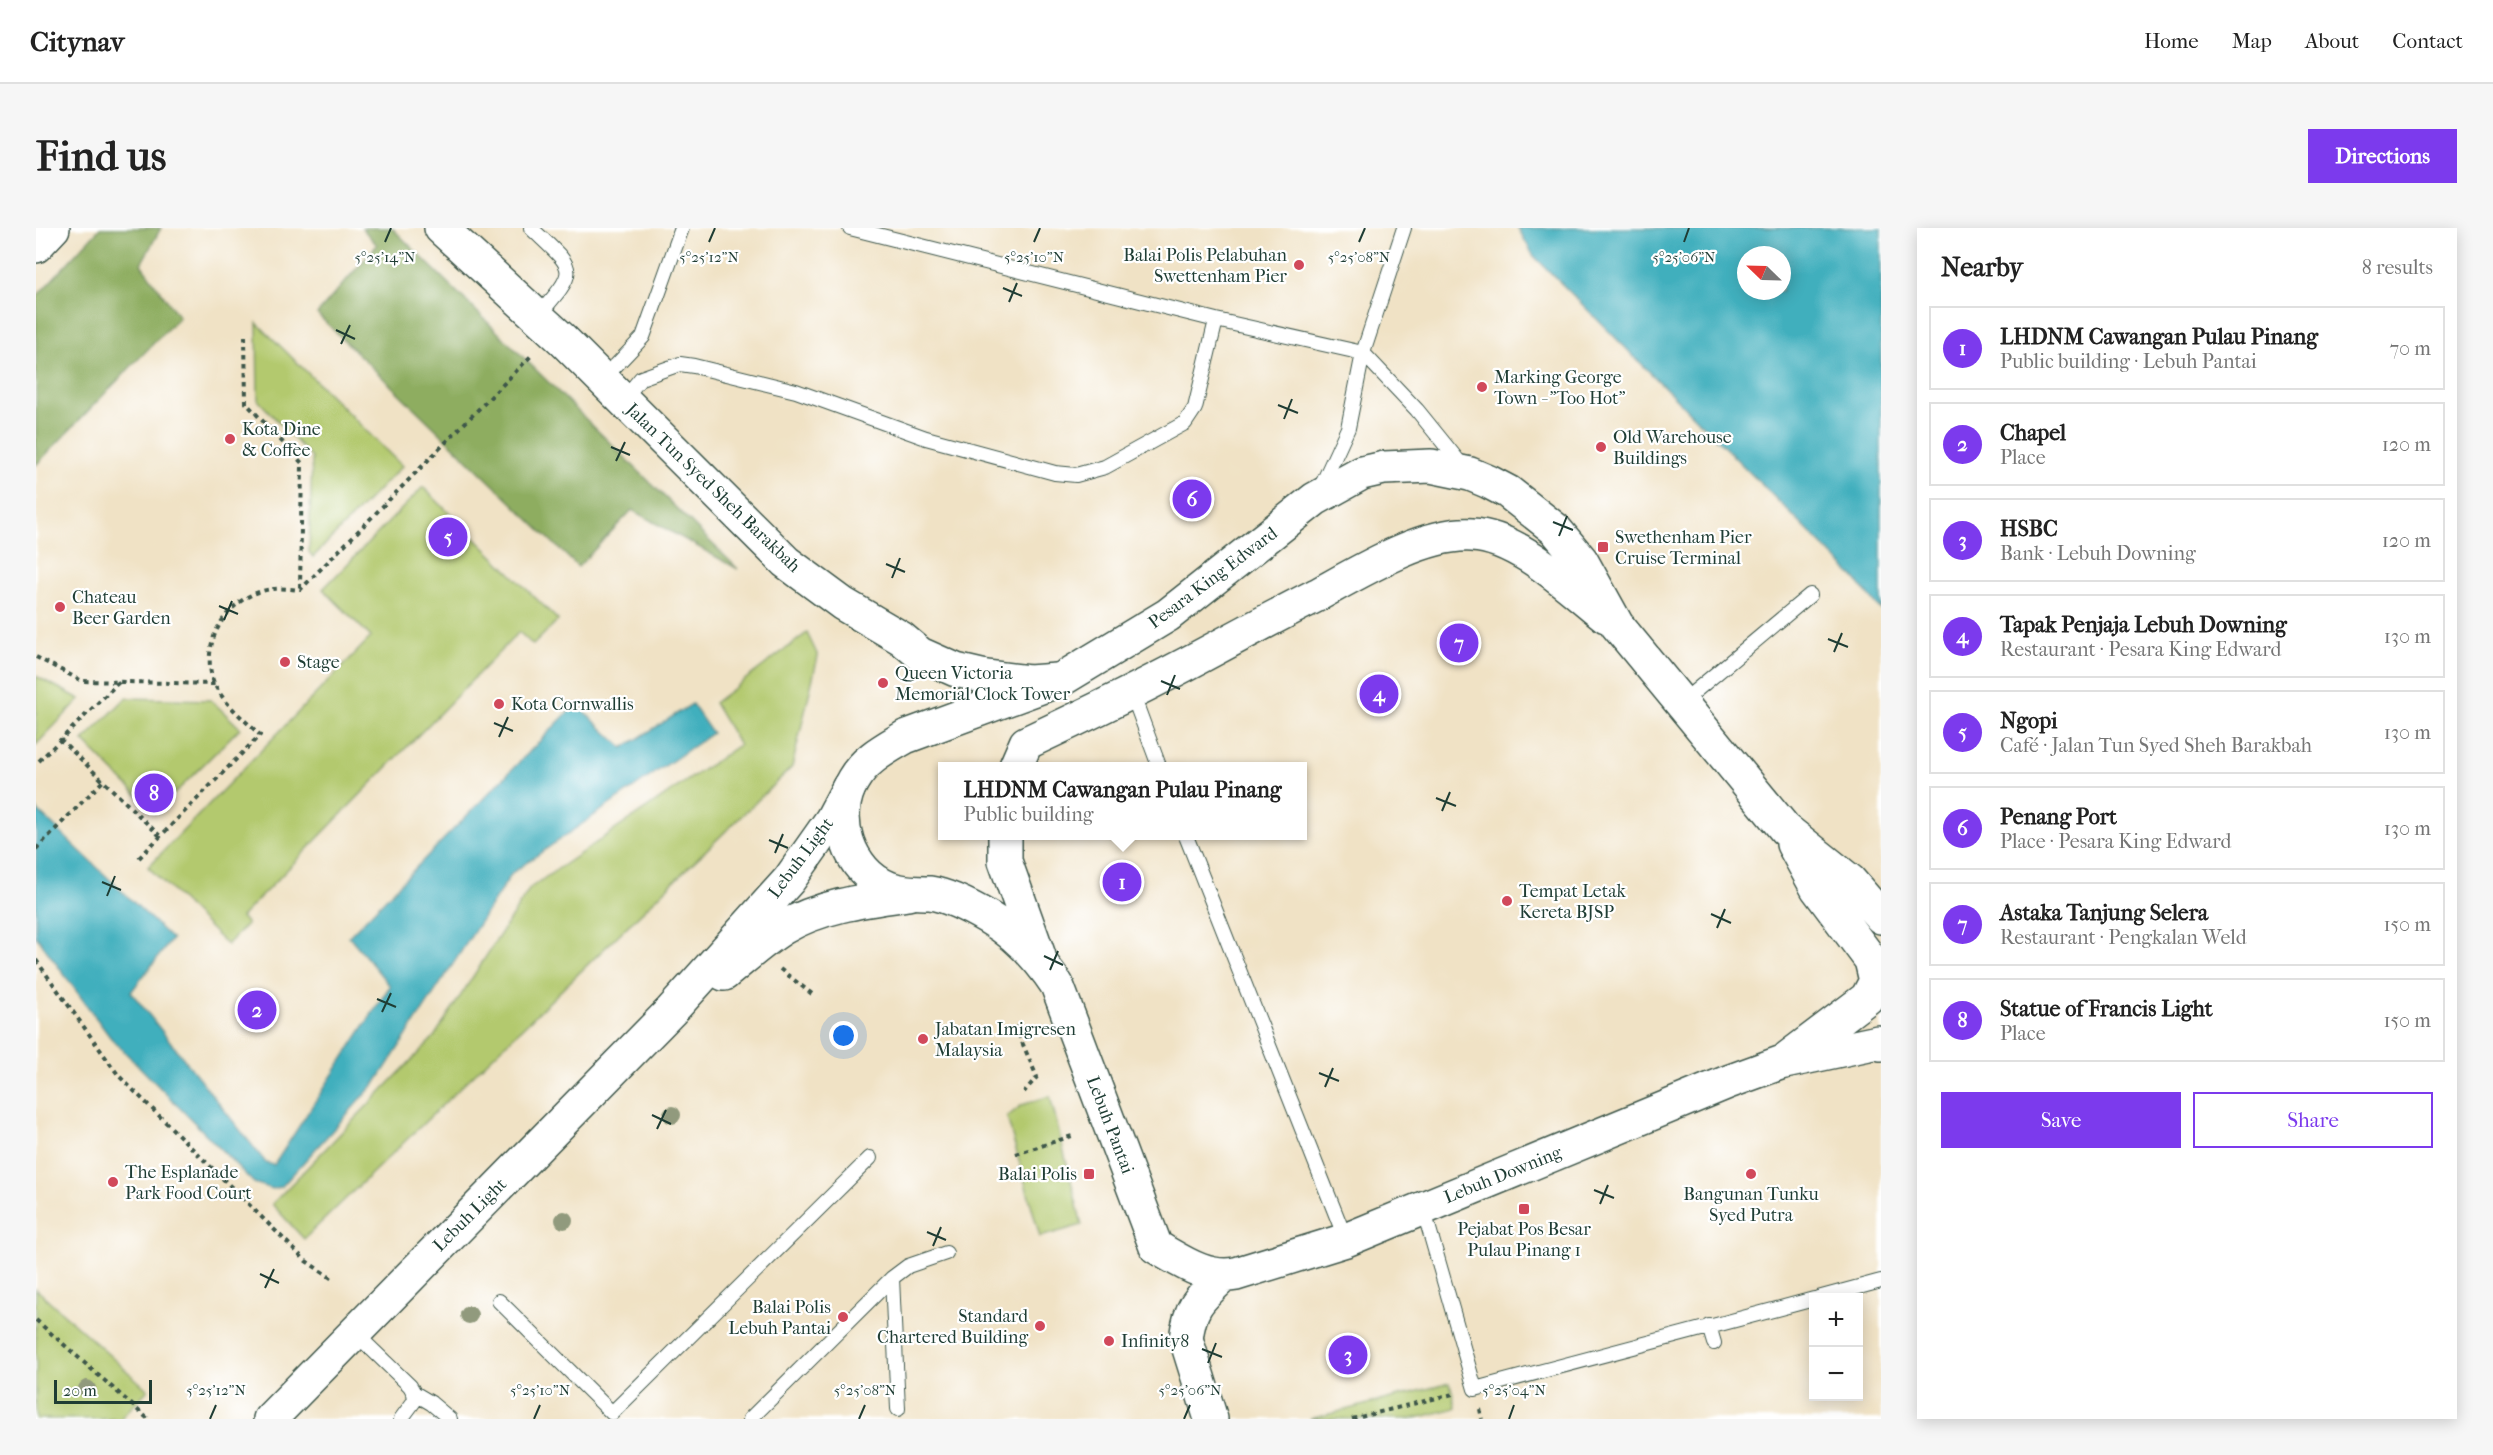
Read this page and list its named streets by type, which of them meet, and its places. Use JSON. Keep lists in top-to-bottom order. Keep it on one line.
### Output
{"streets":{"main road":["Jalan Tun Syed Sheh Barakbah","Pesara King Edward","Lebuh Light","Lebuh Pantai","Lebuh Downing"]},"crossings":[["Jalan Tun Syed Sheh Barakbah","Pesara King Edward"],["Pesara King Edward","Lebuh Light"],["Pesara King Edward","Lebuh Pantai"],["Lebuh Light","Lebuh Pantai"],["Lebuh Pantai","Lebuh Downing"]],"places":{"other":["Balai Polis Pelabuhan Swettenham Pier","Marking George Town - \"Too Hot\"","Kota Dine & Coffee","Old Warehouse Buildings","Chateau Beer Garden","Stage","Queen Victoria Memorial Clock Tower","Kota Cornwallis","Tempat Letak Kereta BJSP","Jabatan Imigresen Malaysia","Bangunan Tunku Syed Putra","The Esplanade Park Food Court","Balai Polis Lebuh Pantai","Standard Chartered Building","Infinity8"],"transit":["Swethenham Pier Cruise Terminal","Balai Polis","Pejabat Pos Besar Pulau Pinang 1"]},"scale_bar":"20 m","north":"top left","page":{"header":"Citynav","nav":["Home","Map","About","Contact"],"buttons":["Directions",["Save","Share"]],"title":"Find us","heading":["Nearby","8 results"],"list":[{"mark":"1","name":"LHDNM Cawangan Pulau Pinang","note":"Public building · Lebuh Pantai","value":"70 m"},{"mark":"2","name":"Chapel","note":"Place","value":"120 m"},{"mark":"3","name":"HSBC","note":"Bank · Lebuh Downing","value":"120 m"},{"mark":"4","name":"Tapak Penjaja Lebuh Downing","note":"Restaurant · Pesara King Edward","value":"130 m"},{"mark":"5","name":"Ngopi","note":"Café · Jalan Tun Syed Sheh Barakbah","value":"130 m"},{"mark":"6","name":"Penang Port","note":"Place · Pesara King Edward","value":"130 m"},{"mark":"7","name":"Astaka Tanjung Selera","note":"Restaurant · Pengkalan Weld","value":"150 m"},{"mark":"8","name":"Statue of Francis Light","note":"Place","value":"150 m"}],"pins":["6","5","7","4","8","1","2","3"],"popup":["LHDNM Cawangan Pulau Pinang","Public building"],"map_buttons":["+","−"],"scale":"20 m"},"coordinates":["5°25'14\"N","5°25'12\"N","5°25'10\"N","5°25'08\"N","5°25'06\"N","5°25'04\"N"]}
